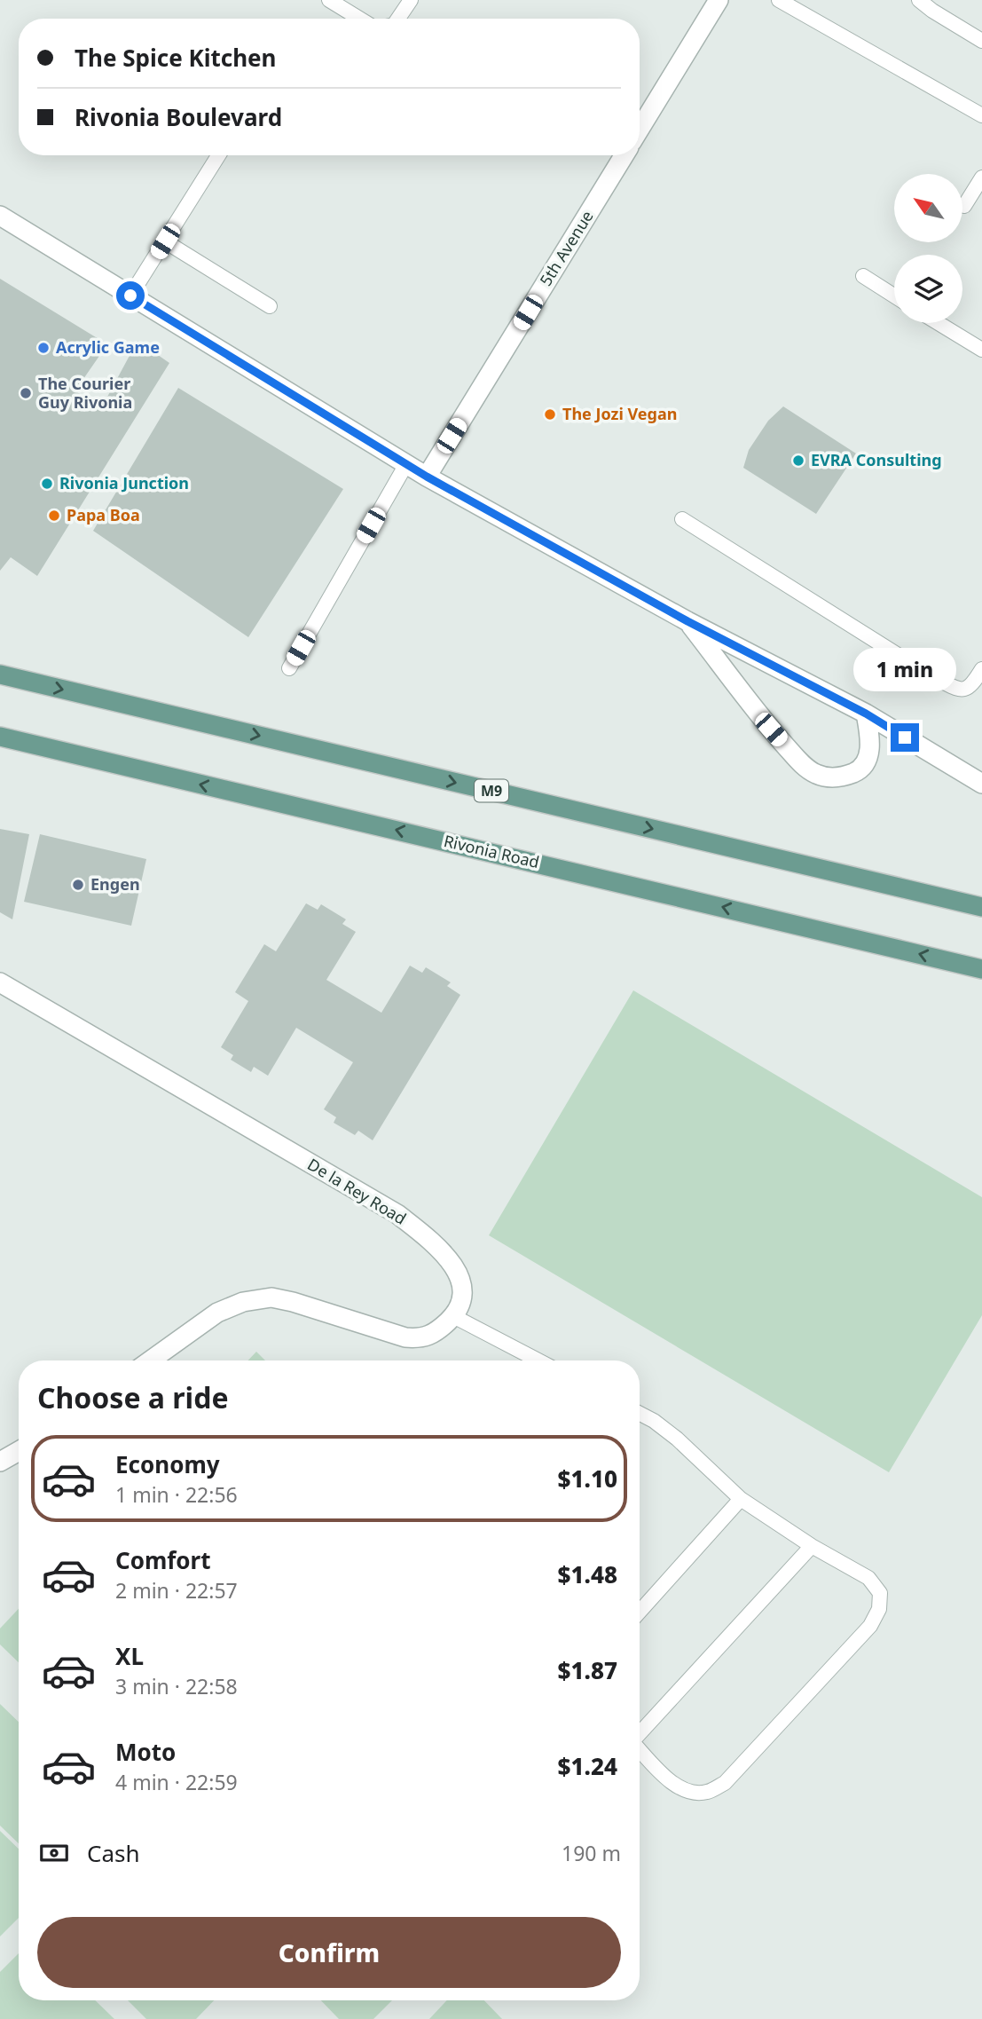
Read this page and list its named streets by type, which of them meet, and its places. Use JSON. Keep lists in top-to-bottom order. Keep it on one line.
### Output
{"streets":{"main road":["M9","Rivonia Road"],"street":["5th Avenue","De la Rey Road"]},"places":["Acrylic Game","The Courier Guy Rivonia","The Jozi Vegan","EVRA Consulting","Rivonia Junction","Papa Boa","Engen"],"north":"top left","page":{"banner":["The Spice Kitchen","Rivonia Boulevard"],"bubble":"1 min","heading":"Choose a ride","list":[{"name":"Economy","note":"1 min · 22:56","value":"$1.10"},{"name":"Comfort","note":"2 min · 22:57","value":"$1.48"},{"name":"XL","note":"3 min · 22:58","value":"$1.87"},{"name":"Moto","note":"4 min · 22:59","value":"$1.24"}],"pay":["Cash","190 m"],"buttons":"Confirm"}}
